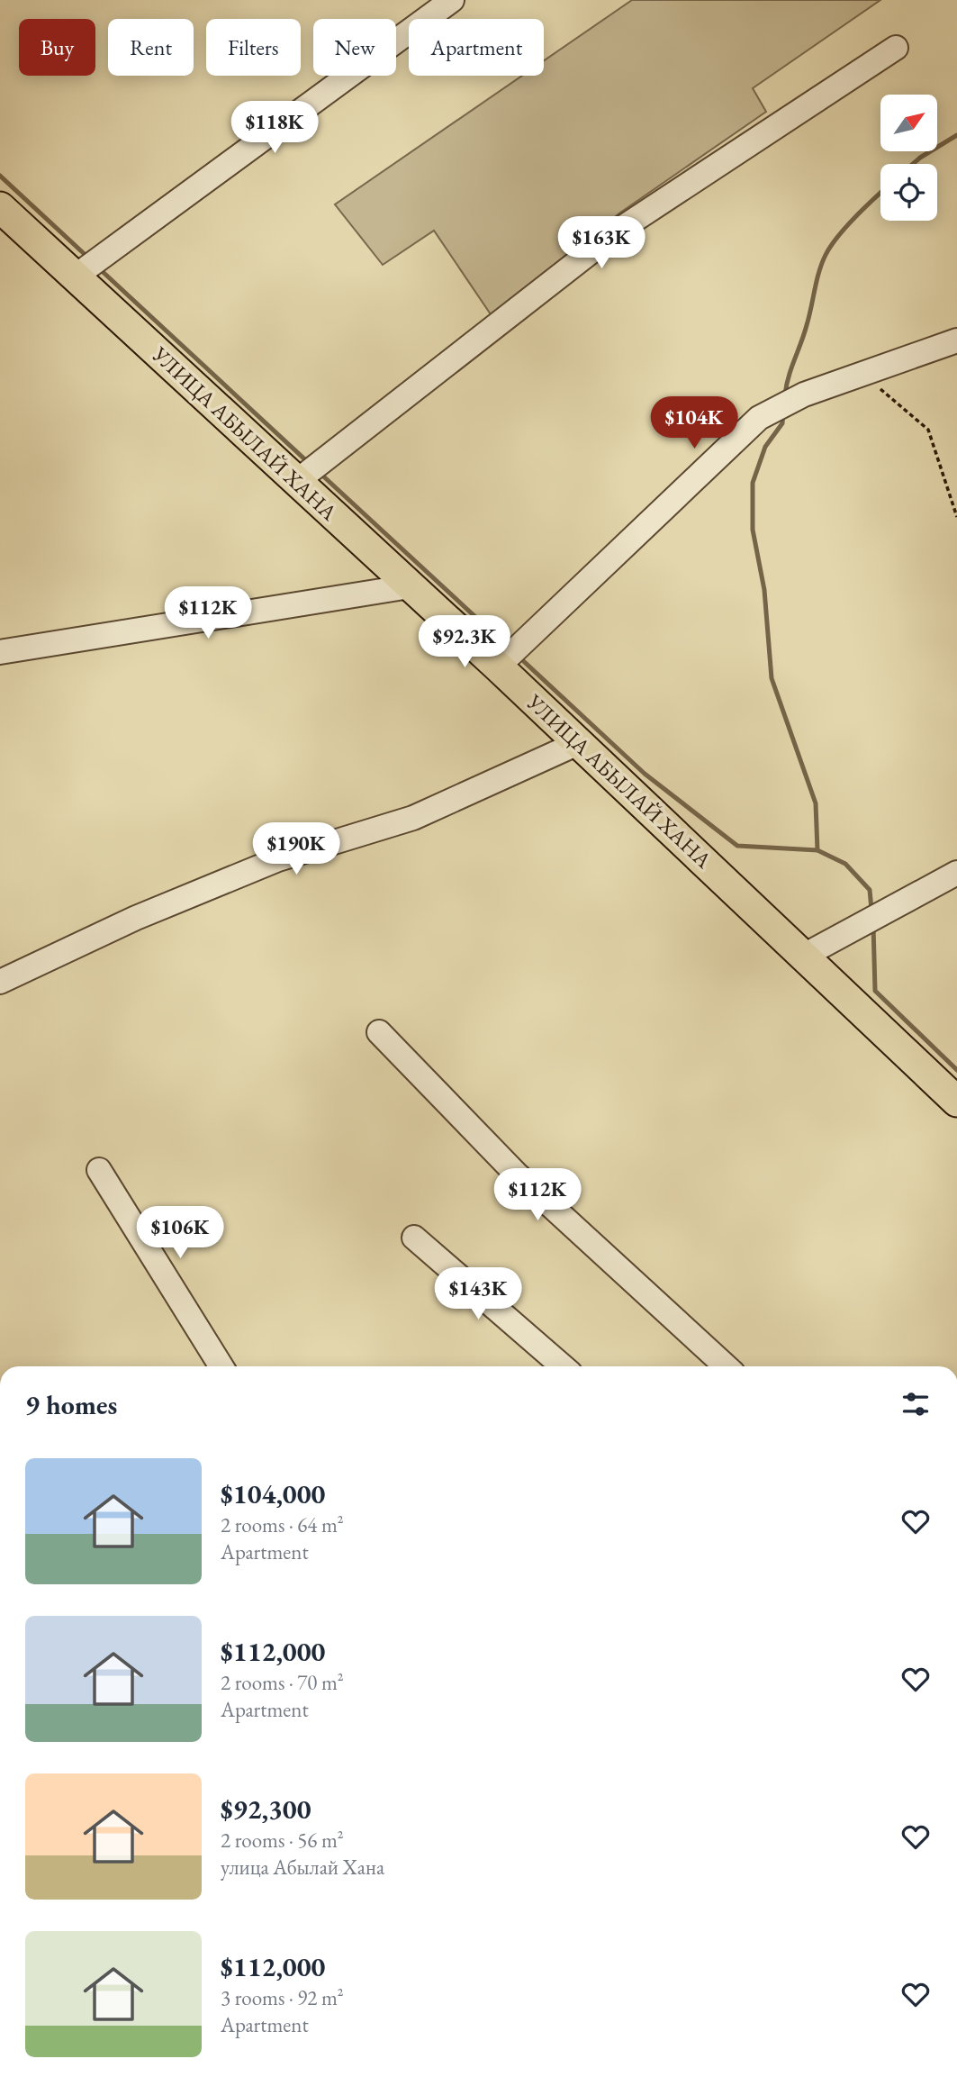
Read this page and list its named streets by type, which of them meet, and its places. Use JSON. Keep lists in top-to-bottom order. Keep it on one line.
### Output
{"streets":{"main road":["УЛИЦА АБЫЛАЙ ХАНА"]},"north":"top right","page":{"chip":["Buy","Rent","Filters","New","Apartment"],"price":["$118K","$163K","$104K","$112K","$92.3K","$190K","$112K","$106K","$143K"],"heading":"9 homes","list":[{"name":"$104,000","note":"2 rooms · 64 m² · Apartment"},{"name":"$112,000","note":"2 rooms · 70 m² · Apartment"},{"name":"$92,300","note":"2 rooms · 56 m² · улица Абылай Хана"},{"name":"$112,000","note":"3 rooms · 92 m² · Apartment"}]}}
